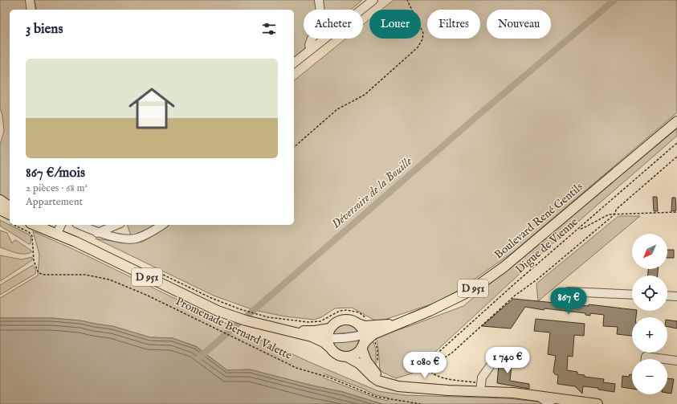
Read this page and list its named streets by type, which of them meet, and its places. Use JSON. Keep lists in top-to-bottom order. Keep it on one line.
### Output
{"streets":{"main road":["Boulevard René Gentils","D 951"],"path":["Digue de Vienne","Promenade Bernard Valette"]},"crossings":[["Boulevard René Gentils","D 951"]],"water":["Déversoire de la Bouille"],"north":"bottom left","page":{"chip":["Acheter","Louer","Filtres","Nouveau"],"heading":"3 biens","list":[{"name":"867 €/mois","note":"2 pièces · 68 m² · Appartement"}],"map_buttons":["+","−"],"price":["867 €","1 740 €","1 080 €"]}}
